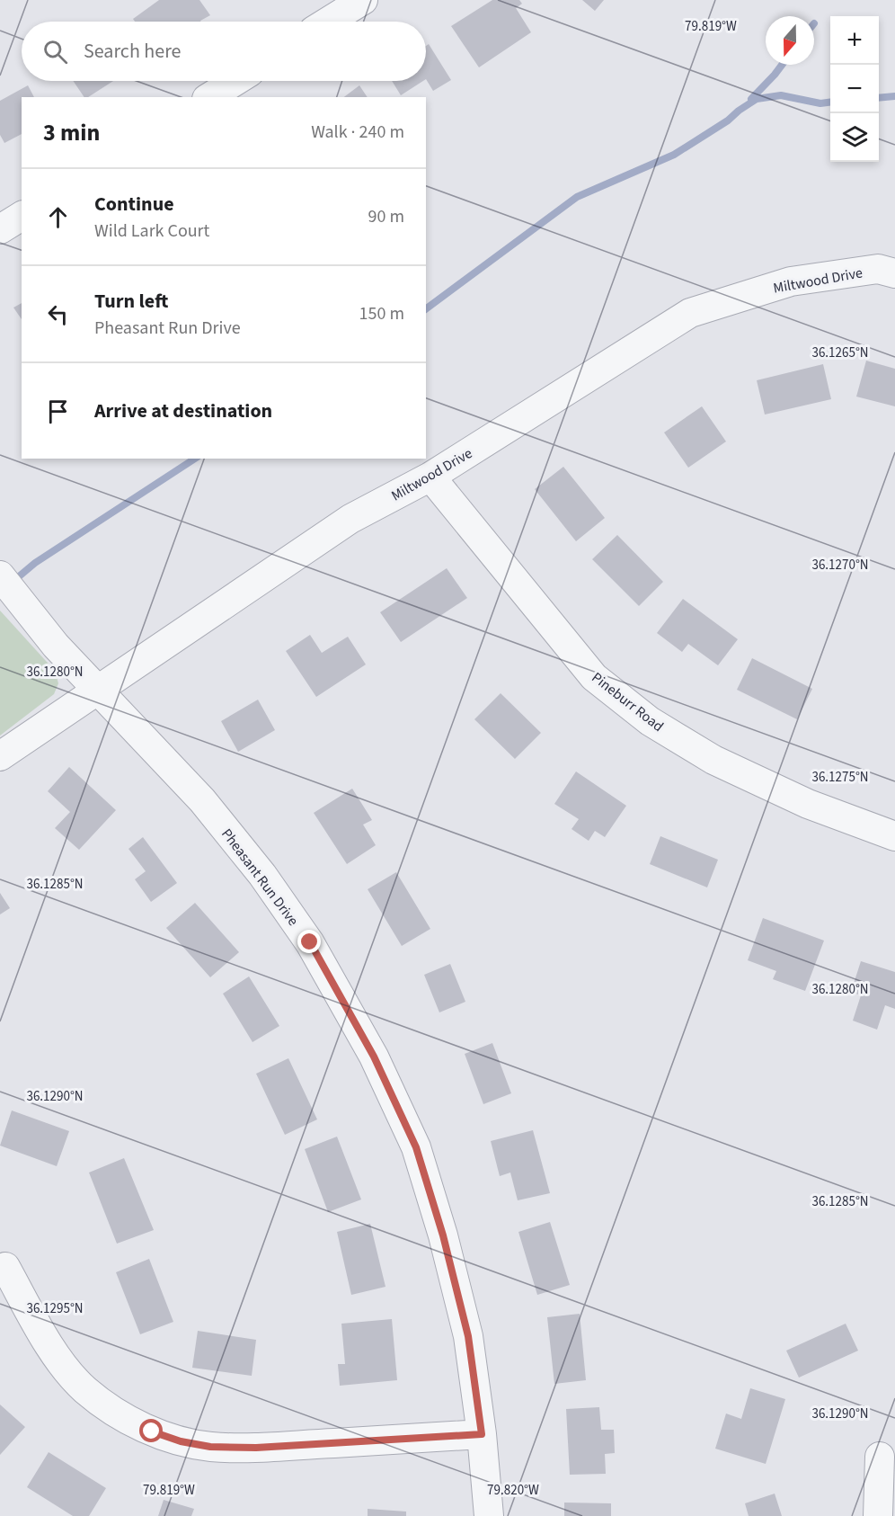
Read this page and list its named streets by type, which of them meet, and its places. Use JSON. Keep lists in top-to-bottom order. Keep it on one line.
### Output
{"streets":{"street":["Miltwood Drive","Pineburr Road","Pheasant Run Drive"]},"crossings":[["Miltwood Drive","Pineburr Road"],["Miltwood Drive","Pheasant Run Drive"]],"north":"bottom","page":{"map_buttons":["+","−"],"search":"Search here","heading":["3 min","Walk · 240 m"],"list":[["Continue","Wild Lark Court","90 m"],["Turn left","Pheasant Run Drive","150 m"],"Arrive at destination"]},"coordinates":["79.819°W","36.1265°N","36.1270°N","36.1280°N","36.1275°N","36.1285°N","36.1290°N","36.1295°N","79.820°W"]}
